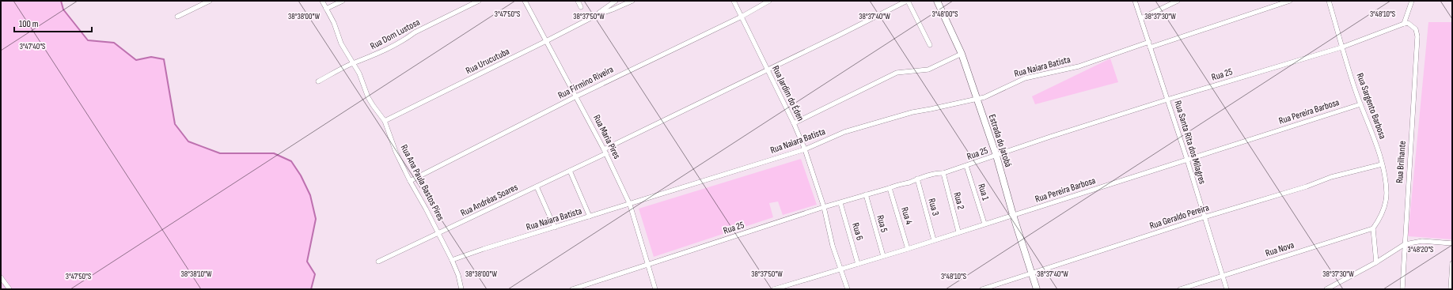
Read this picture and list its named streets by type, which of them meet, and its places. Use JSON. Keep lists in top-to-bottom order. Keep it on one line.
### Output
{"streets":{"street":["Rua Dom Lustosa","Rua Urucutuba","Rua Naiara Batista","Rua 25","Rua Firmino Riveira","Rua Jardim do Éden","Rua Sargento Barbosa","Rua Pereira Barbosa","Rua Maria Pires","Estrada do Jatobá","Rua Santa Rita dos Milagres","Rua Brilhante","Rua Ana Paula Bastos Pires","Rua 1","Rua Andréas Soares","Rua 2","Rua 3","Rua 4","Rua Geraldo Pereira","Rua 5","Rua 6","Rua Nova"]},"crossings":[["Rua Dom Lustosa","Rua Ana Paula Bastos Pires"],["Rua Urucutuba","Rua Maria Pires"],["Rua Urucutuba","Rua Ana Paula Bastos Pires"],["Rua Naiara Batista","Rua Jardim do Éden"],["Rua Naiara Batista","Rua Maria Pires"],["Rua Naiara Batista","Estrada do Jatobá"],["Rua Naiara Batista","Rua Santa Rita dos Milagres"],["Rua Naiara Batista","Rua Ana Paula Bastos Pires"],["Rua 25","Rua Jardim do Éden"],["Rua 25","Rua Sargento Barbosa"],["Rua 25","Rua Maria Pires"],["Rua 25","Estrada do Jatobá"],["Rua 25","Rua Santa Rita dos Milagres"],["Rua 25","Rua Brilhante"],["Rua 25","Rua 1"],["Rua 25","Rua 2"],["Rua 25","Rua 3"],["Rua 25","Rua 4"],["Rua 25","Rua 5"],["Rua 25","Rua 6"],["Rua Firmino Riveira","Rua Jardim do Éden"],["Rua Firmino Riveira","Rua Maria Pires"],["Rua Firmino Riveira","Rua Ana Paula Bastos Pires"],["Rua Jardim do Éden","Rua Pereira Barbosa"],["Rua Jardim do Éden","Rua Andréas Soares"],["Rua Sargento Barbosa","Rua Pereira Barbosa"],["Rua Sargento Barbosa","Rua Geraldo Pereira"],["Rua Sargento Barbosa","Rua Nova"],["Rua Pereira Barbosa","Estrada do Jatobá"],["Rua Pereira Barbosa","Rua Santa Rita dos Milagres"],["Rua Pereira Barbosa","Rua 1"],["Rua Pereira Barbosa","Rua 2"],["Rua Pereira Barbosa","Rua 3"],["Rua Pereira Barbosa","Rua 4"],["Rua Pereira Barbosa","Rua 5"],["Rua Pereira Barbosa","Rua 6"],["Rua Maria Pires","Rua Andréas Soares"],["Estrada do Jatobá","Rua Geraldo Pereira"],["Rua Santa Rita dos Milagres","Rua Geraldo Pereira"],["Rua Santa Rita dos Milagres","Rua Nova"],["Rua Ana Paula Bastos Pires","Rua Andréas Soares"]],"scale_bar":"100 m","coordinates":["3°47'50\"S","3°48'00\"S","3°48'10\"S","38°38'00\"W","38°37'40\"W","38°37'30\"W","38°37'50\"W","3°47'40\"S","3°48'20\"S","38°38'10\"W"]}
